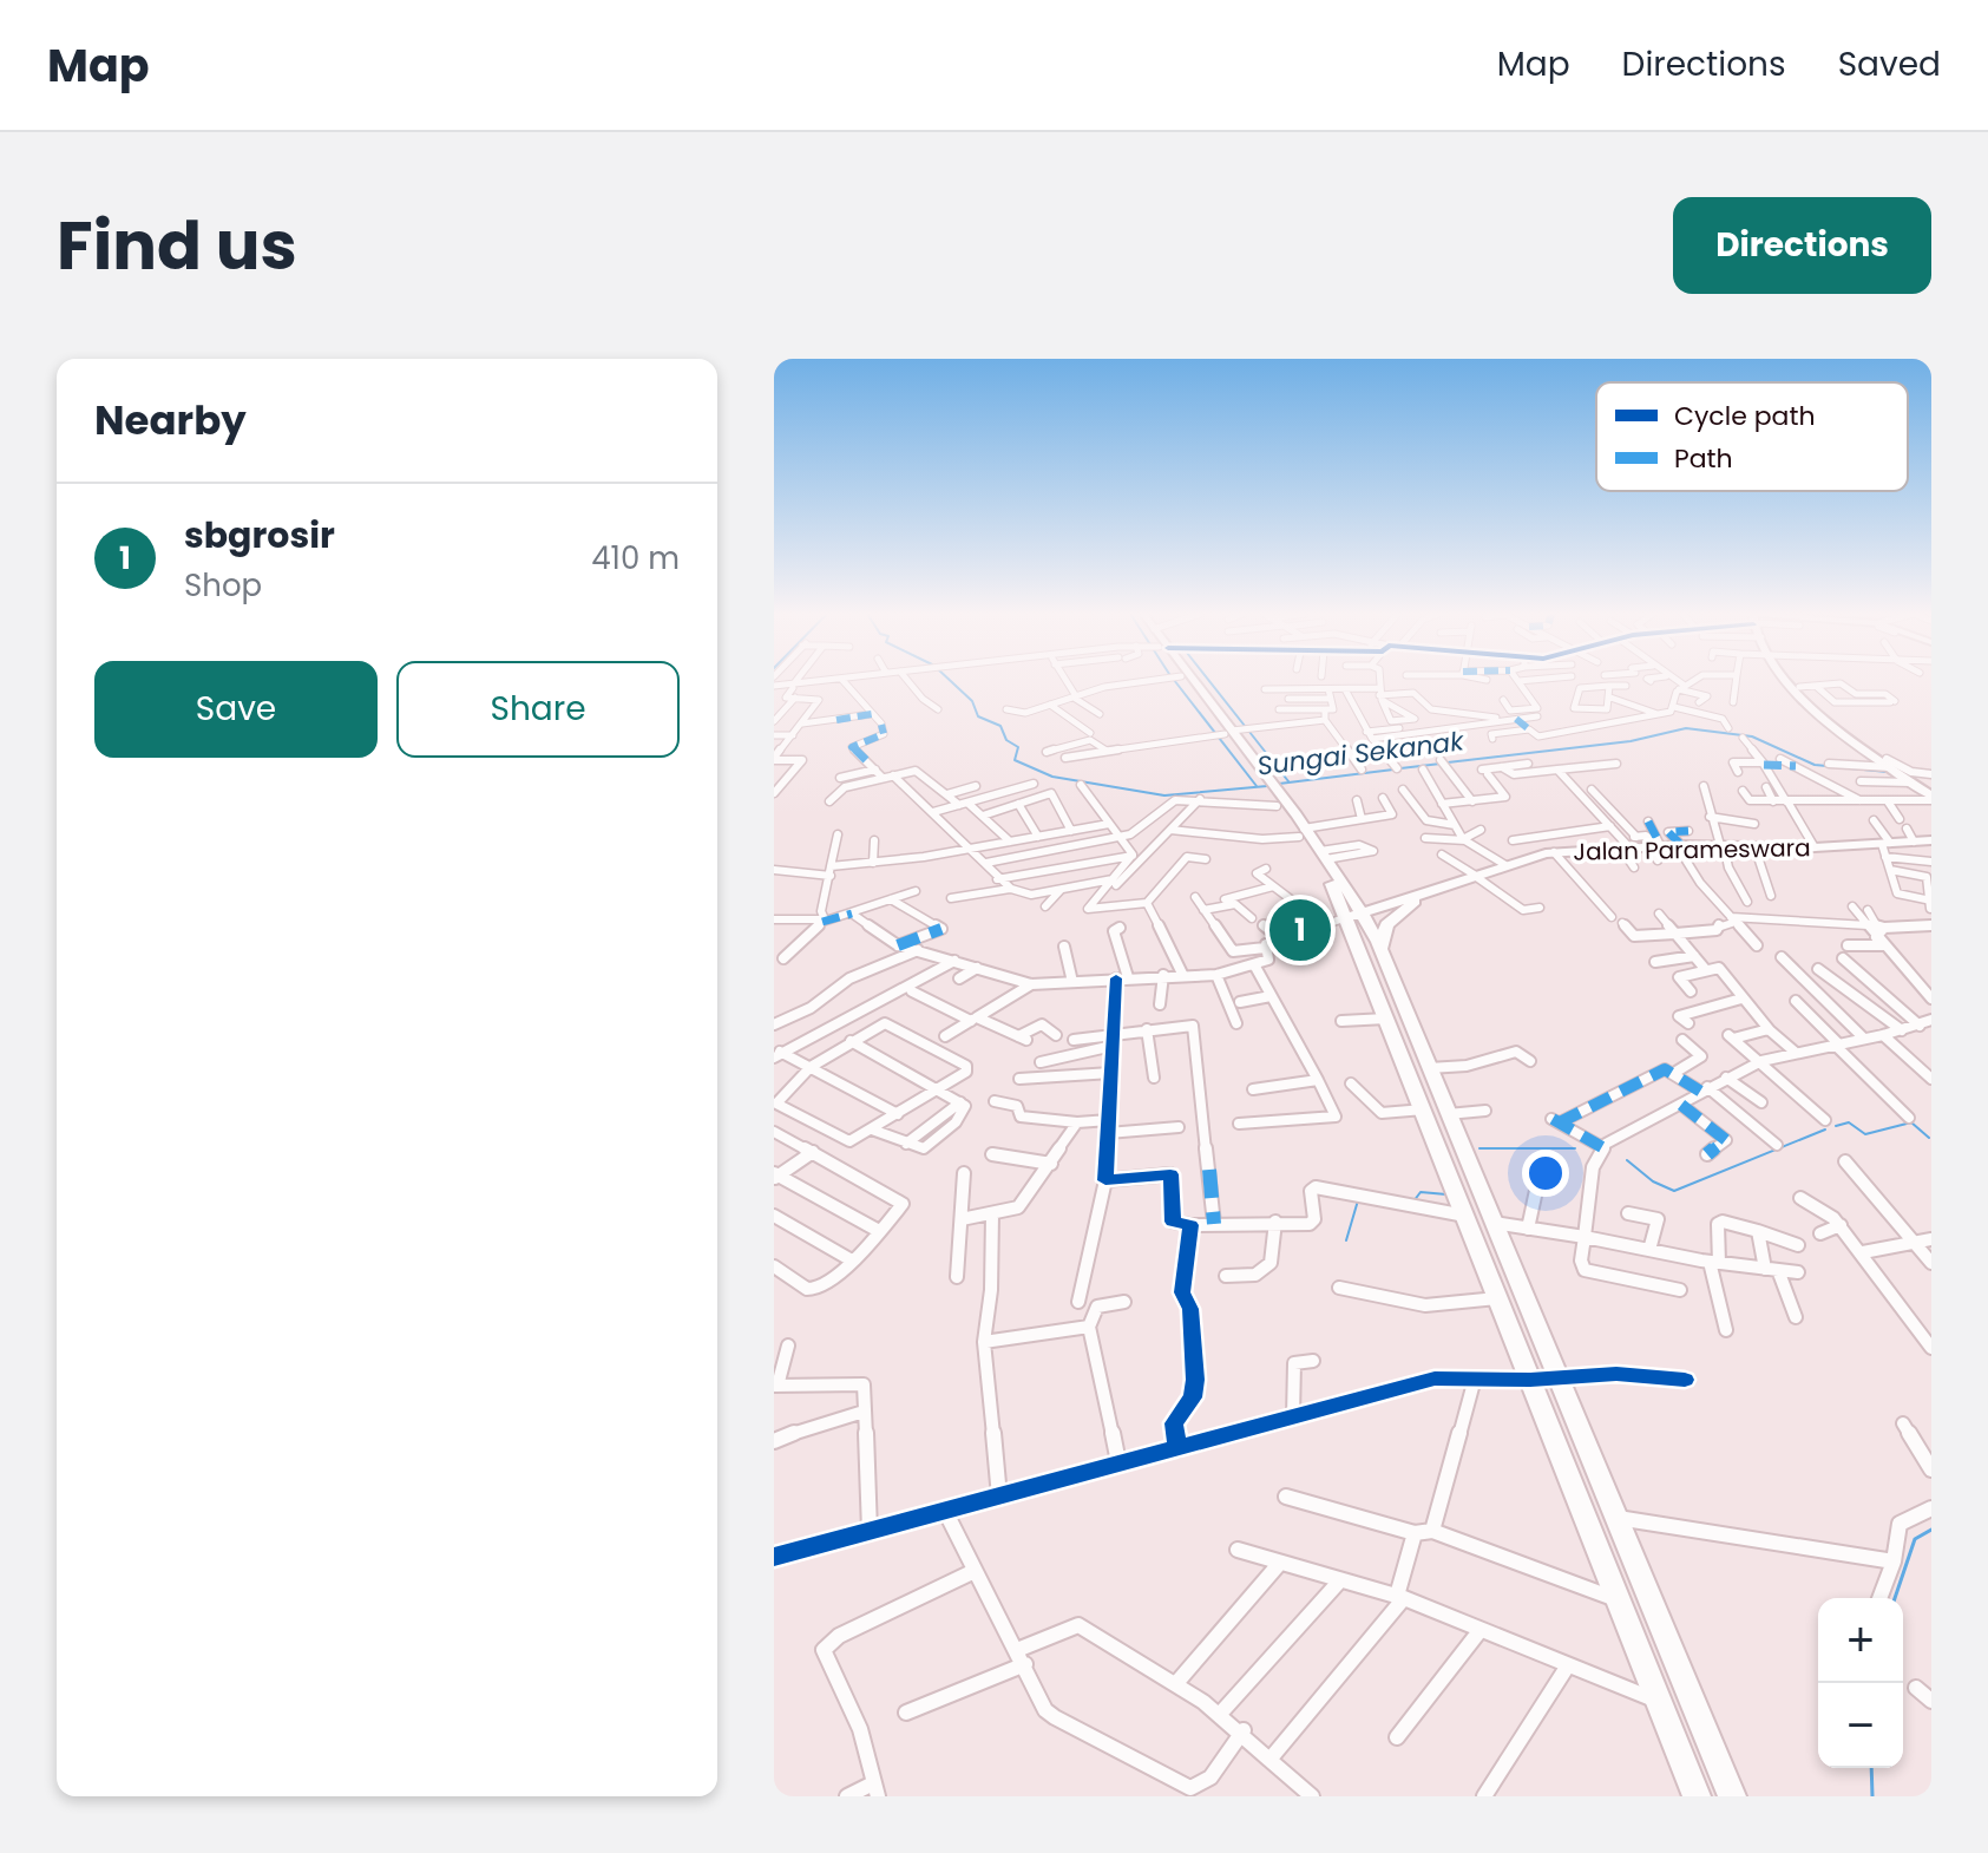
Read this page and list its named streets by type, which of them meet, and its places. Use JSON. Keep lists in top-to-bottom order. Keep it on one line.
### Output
{"streets":{"highway":["Jalan Parameswara"]},"water":["Sungai Sekanak"],"legend":["Cycle path","Path"],"page":{"header":"Map","nav":["Map","Directions","Saved"],"title":"Find us","buttons":["Directions",["Save","Share"]],"heading":"Nearby","list":[{"mark":"1","name":"sbgrosir","note":"Shop","value":"410 m"}],"pins":"1","map_buttons":["+","−"]}}
